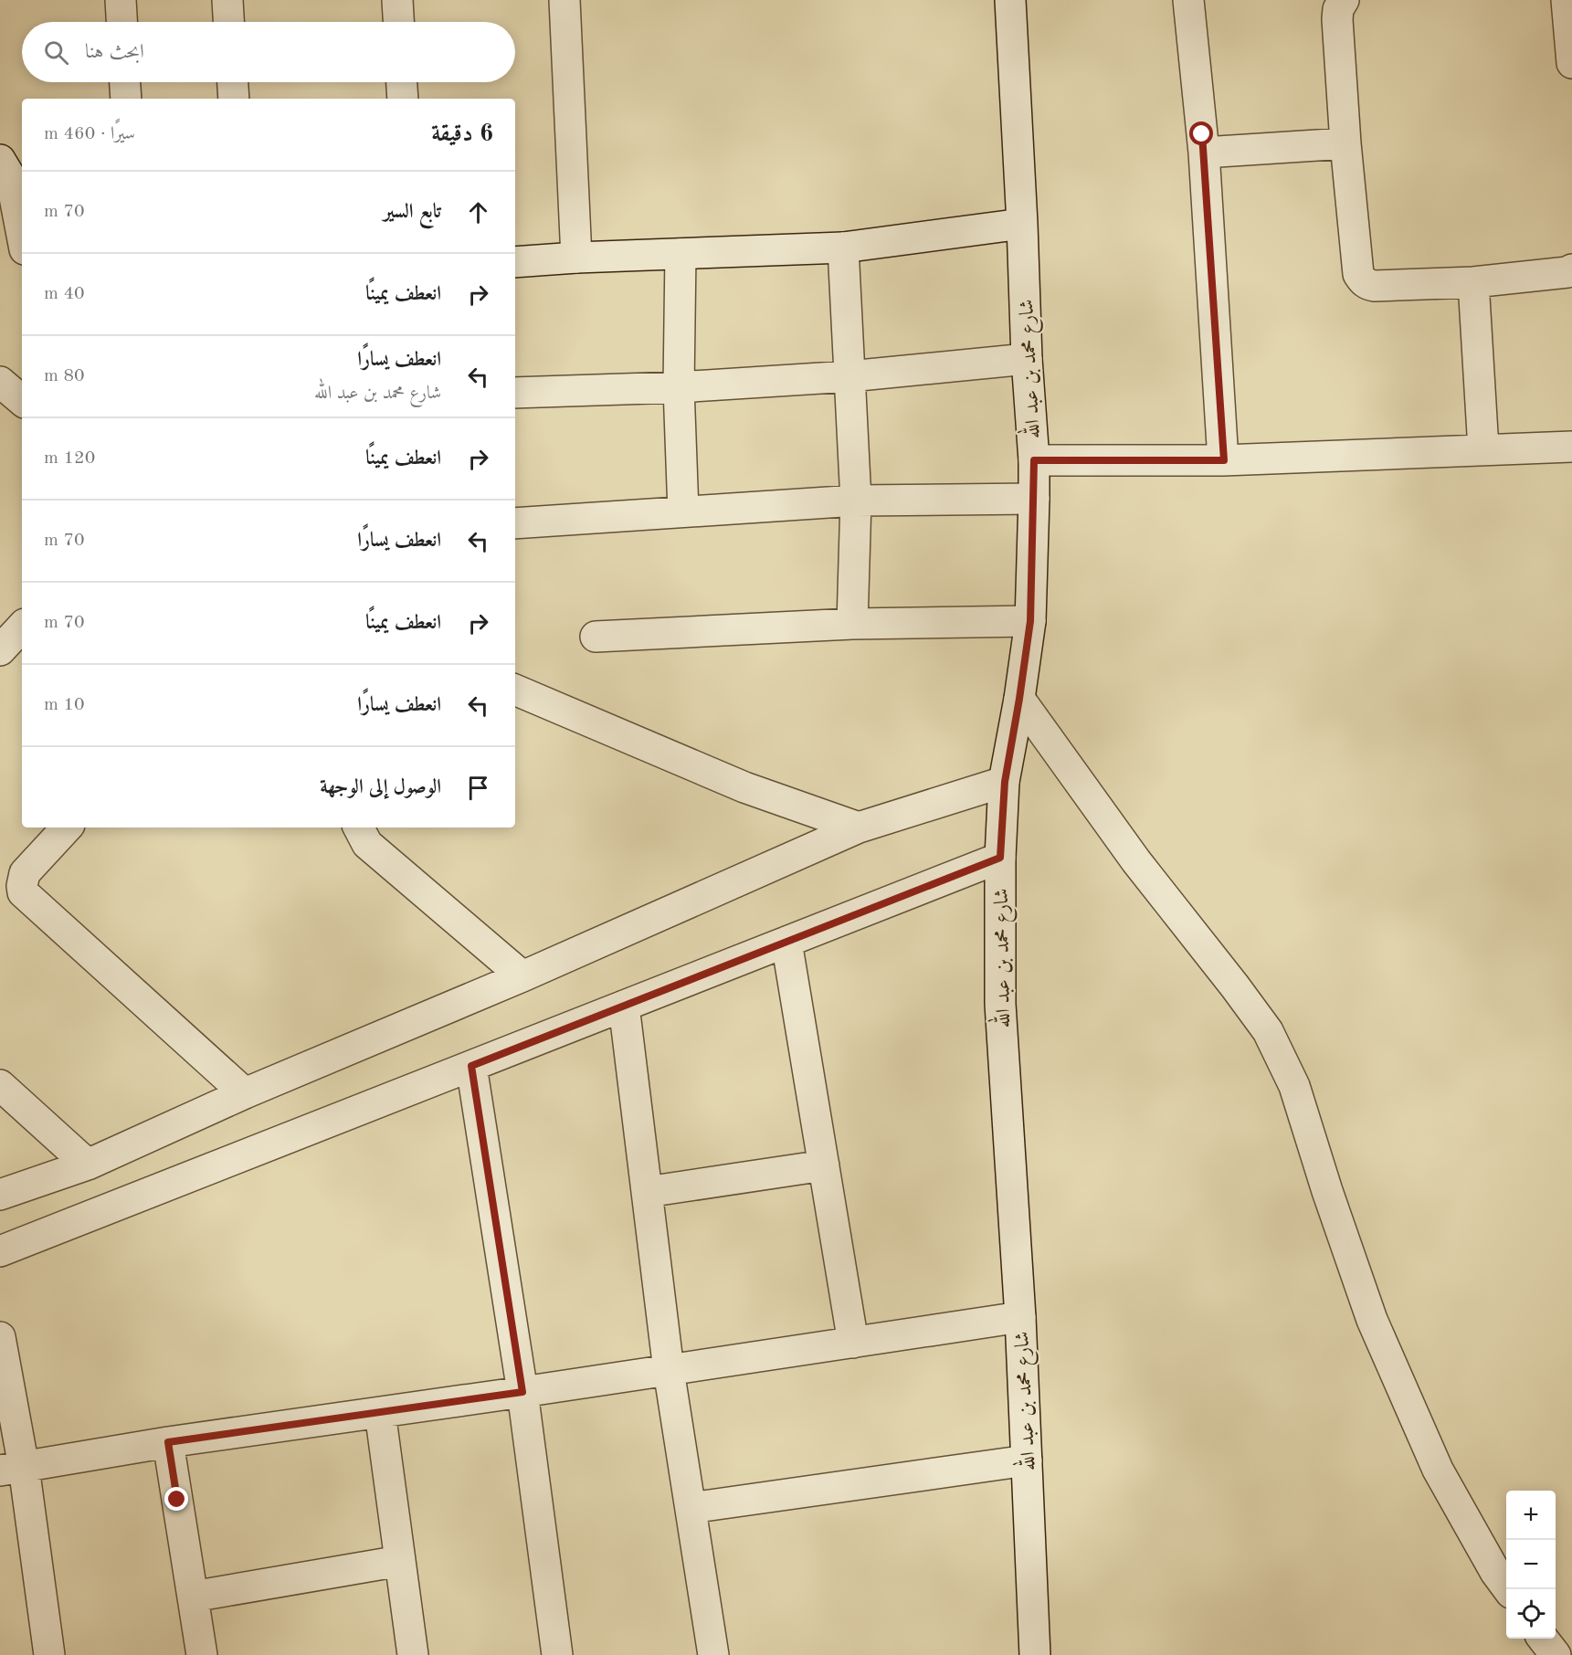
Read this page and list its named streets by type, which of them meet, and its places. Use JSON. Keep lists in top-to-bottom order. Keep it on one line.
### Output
{"streets":{"street":["شارع محمد بن عبد الله"]},"page":{"search":"ابحث هنا","heading":["6 دقيقة","سيرًا · 460 m"],"list":[["تابع السير","70 m"],["انعطف يمينًا","40 m"],["انعطف يسارًا","شارع محمد بن عبد الله","80 m"],["انعطف يمينًا","120 m"],["انعطف يسارًا","70 m"],["انعطف يمينًا","70 m"],["انعطف يسارًا","10 m"],"الوصول إلى الوجهة"],"map_buttons":["+","−"]}}
